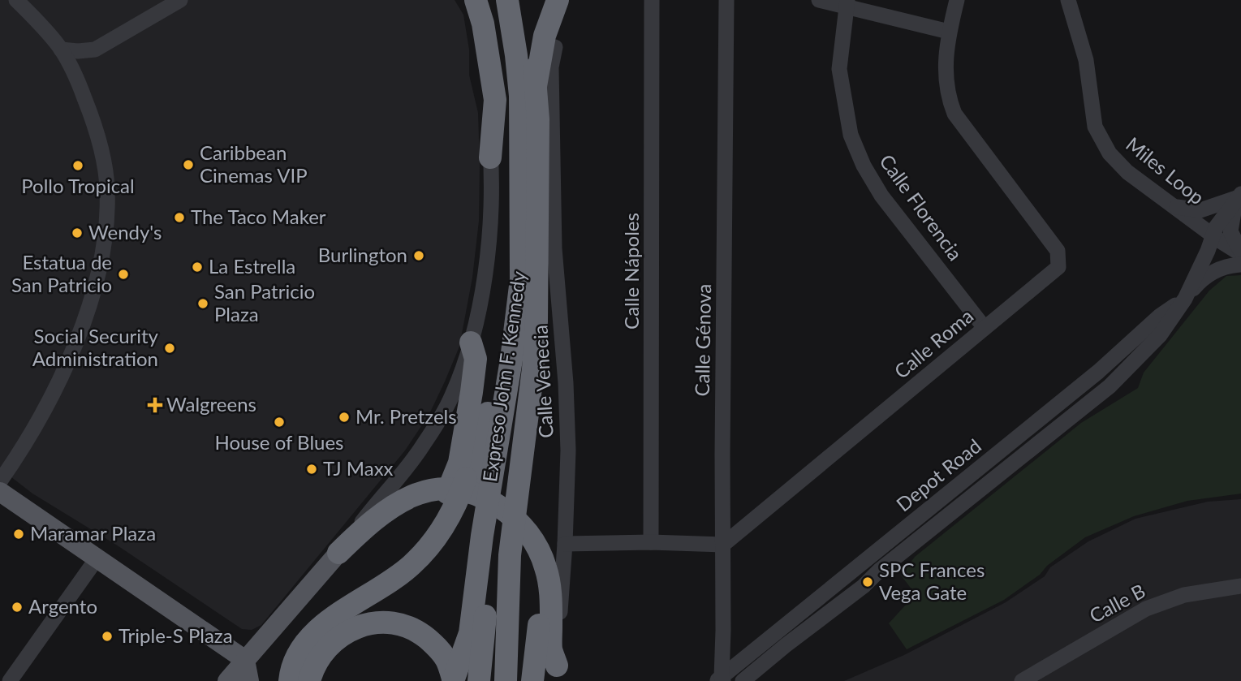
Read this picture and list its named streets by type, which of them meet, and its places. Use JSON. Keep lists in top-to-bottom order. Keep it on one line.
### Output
{"streets":{"highway":["Expreso John F. Kennedy"],"street":["Miles Loop","Calle Florencia","Calle Nápoles","Calle Génova","Calle Roma","Calle Venecia","Depot Road","Calle B"]},"crossings":[["Miles Loop","Depot Road"],["Calle Florencia","Calle Roma"],["Calle Génova","Calle Roma"],["Calle Génova","Depot Road"]],"places":{"other":["Caribbean Cinemas VIP","Pollo Tropical","The Taco Maker","Wendy's","Burlington","La Estrella","Estatua de San Patricio","San Patricio Plaza","Social Security Administration","Mr. Pretzels","House of Blues","TJ Maxx","Maramar Plaza","SPC Frances Vega Gate","Argento","Triple-S Plaza"],"health":["Walgreens"]}}
